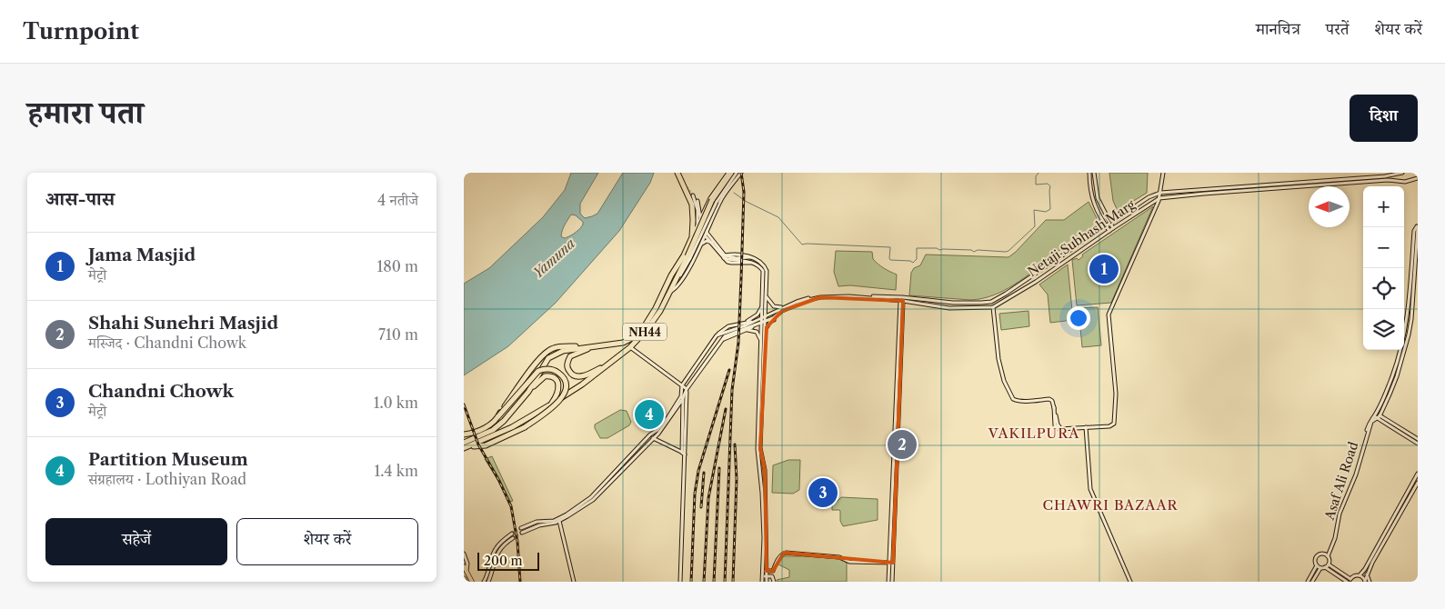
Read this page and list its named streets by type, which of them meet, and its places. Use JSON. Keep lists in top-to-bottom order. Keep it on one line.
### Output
{"streets":{"highway":["NH44"],"main road":["Netaji Subhash Marg","Asaf Ali Road"]},"districts":["VAKILPURA","CHAWRI BAZAAR"],"water":["Yamuna"],"scale_bar":"200 m","north":"left","page":{"header":"Turnpoint","nav":["मानचित्र","परतें","शेयर करें"],"title":"हमारा पता","buttons":["दिशा",["सहेजें","शेयर करें"]],"heading":["आस-पास","4 नतीजे"],"map_buttons":["+","−"],"list":[{"mark":"1","name":"Jama Masjid","note":"मेट्रो","value":"180 m"},{"mark":"2","name":"Shahi Sunehri Masjid","note":"मस्जिद · Chandni Chowk","value":"710 m"},{"mark":"3","name":"Chandni Chowk","note":"मेट्रो","value":"1.0 km"},{"mark":"4","name":"Partition Museum","note":"संग्रहालय · Lothiyan Road","value":"1.4 km"}],"pins":["1","4","2","3"],"scale":"200 m"}}
